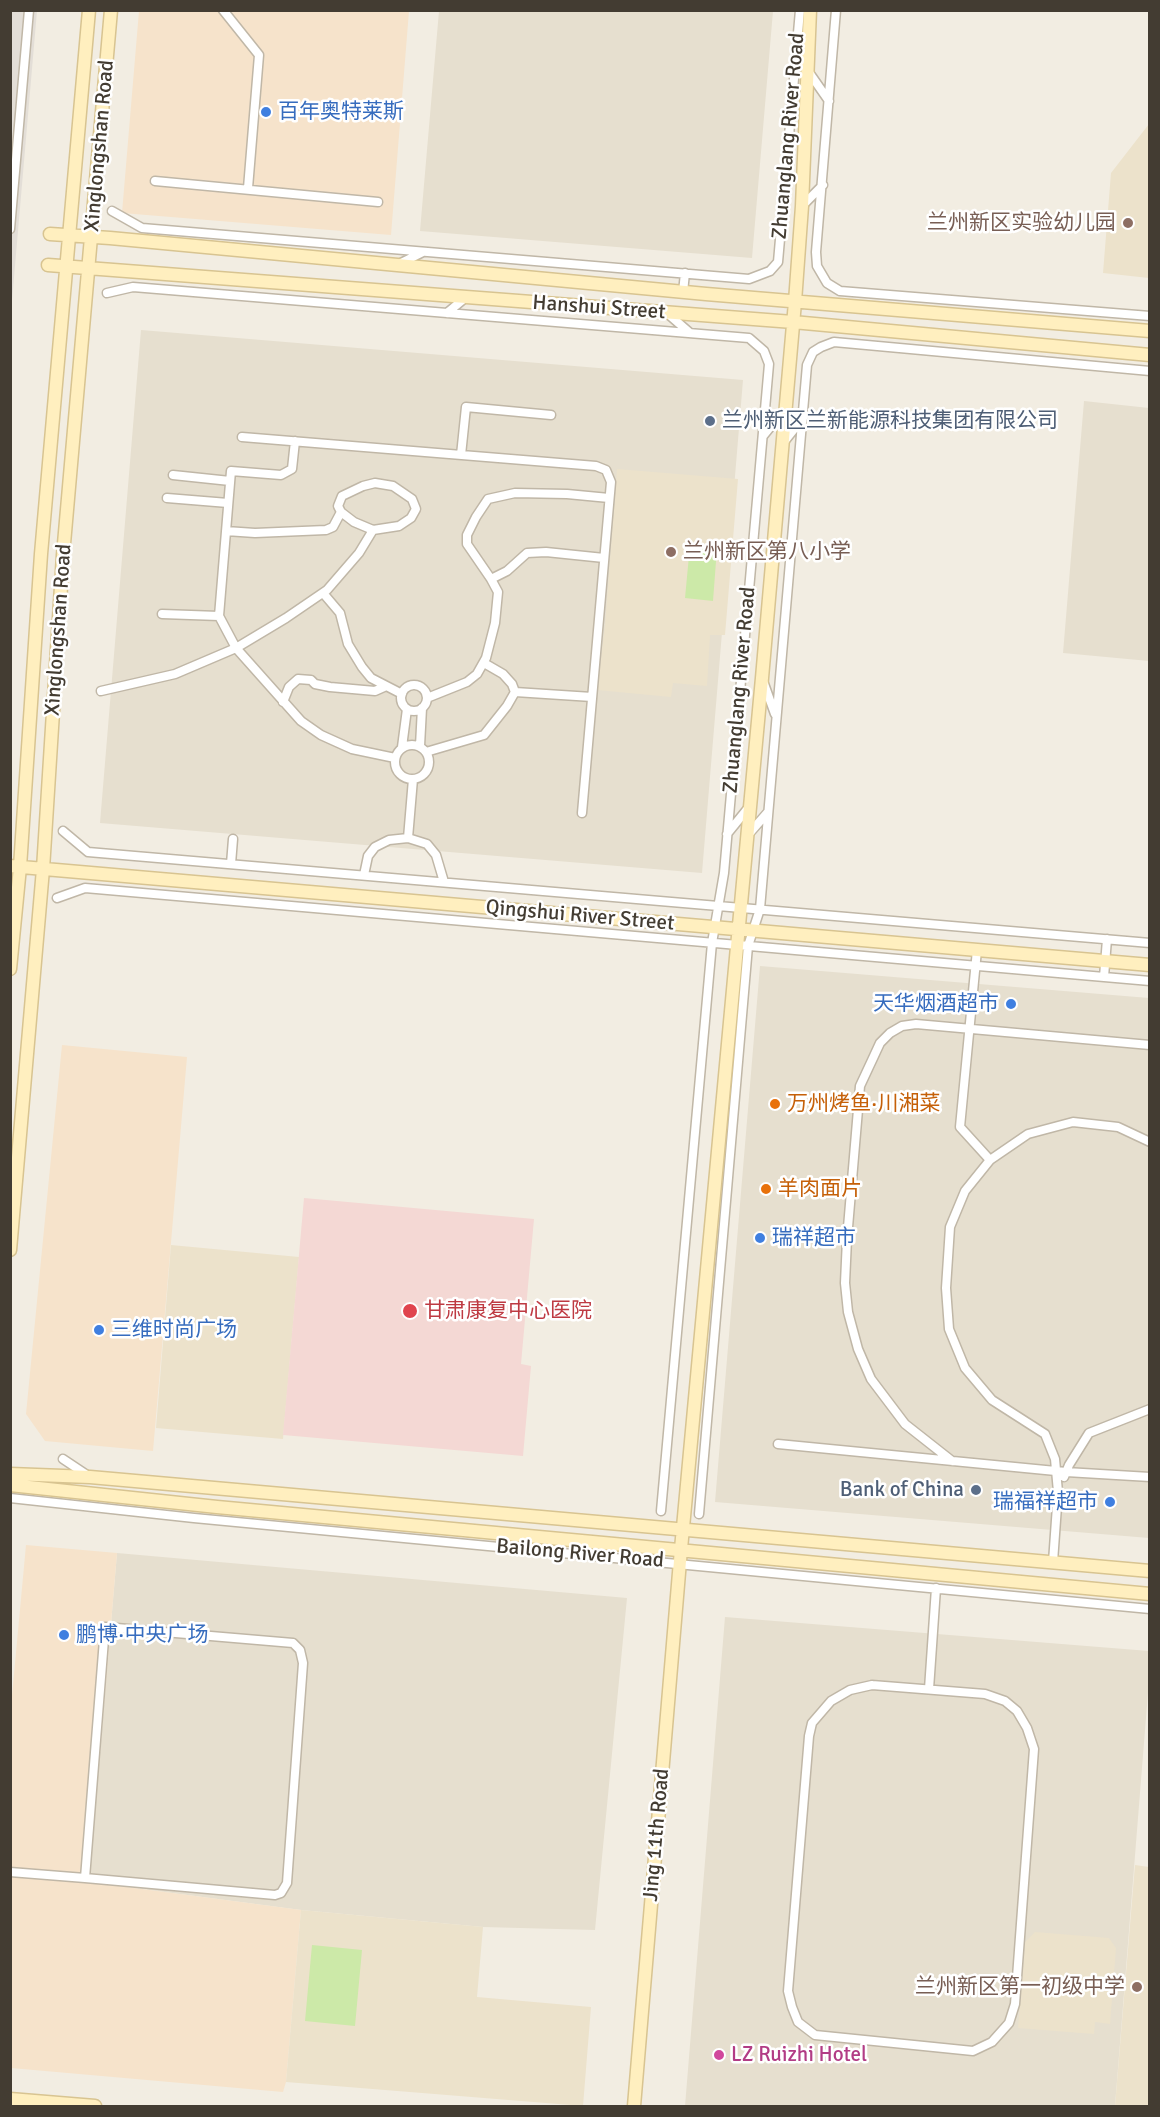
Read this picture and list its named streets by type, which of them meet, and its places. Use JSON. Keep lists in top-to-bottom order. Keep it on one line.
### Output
{"streets":{"street":["Zhuanglang River Road","Xinglongshan Road","Hanshui Street","Qingshui River Street","Bailong River Road","Jing 11th Road"]},"crossings":[["Zhuanglang River Road","Qingshui River Street"],["Xinglongshan Road","Hanshui Street"],["Xinglongshan Road","Qingshui River Street"],["Hanshui Street","Jing 11th Road"],["Qingshui River Street","Jing 11th Road"],["Bailong River Road","Jing 11th Road"]],"places":["百年奥特莱斯","兰州新区实验幼儿园","兰州新区兰新能源科技集团有限公司","兰州新区第八小学","天华烟酒超市","万州烤鱼·川湘菜","羊肉面片","瑞祥超市","甘肃康复中心医院","三维时尚广场","Bank of China","瑞福祥超市","鹏博·中央广场","兰州新区第一初级中学","LZ Ruizhi Hotel"]}
